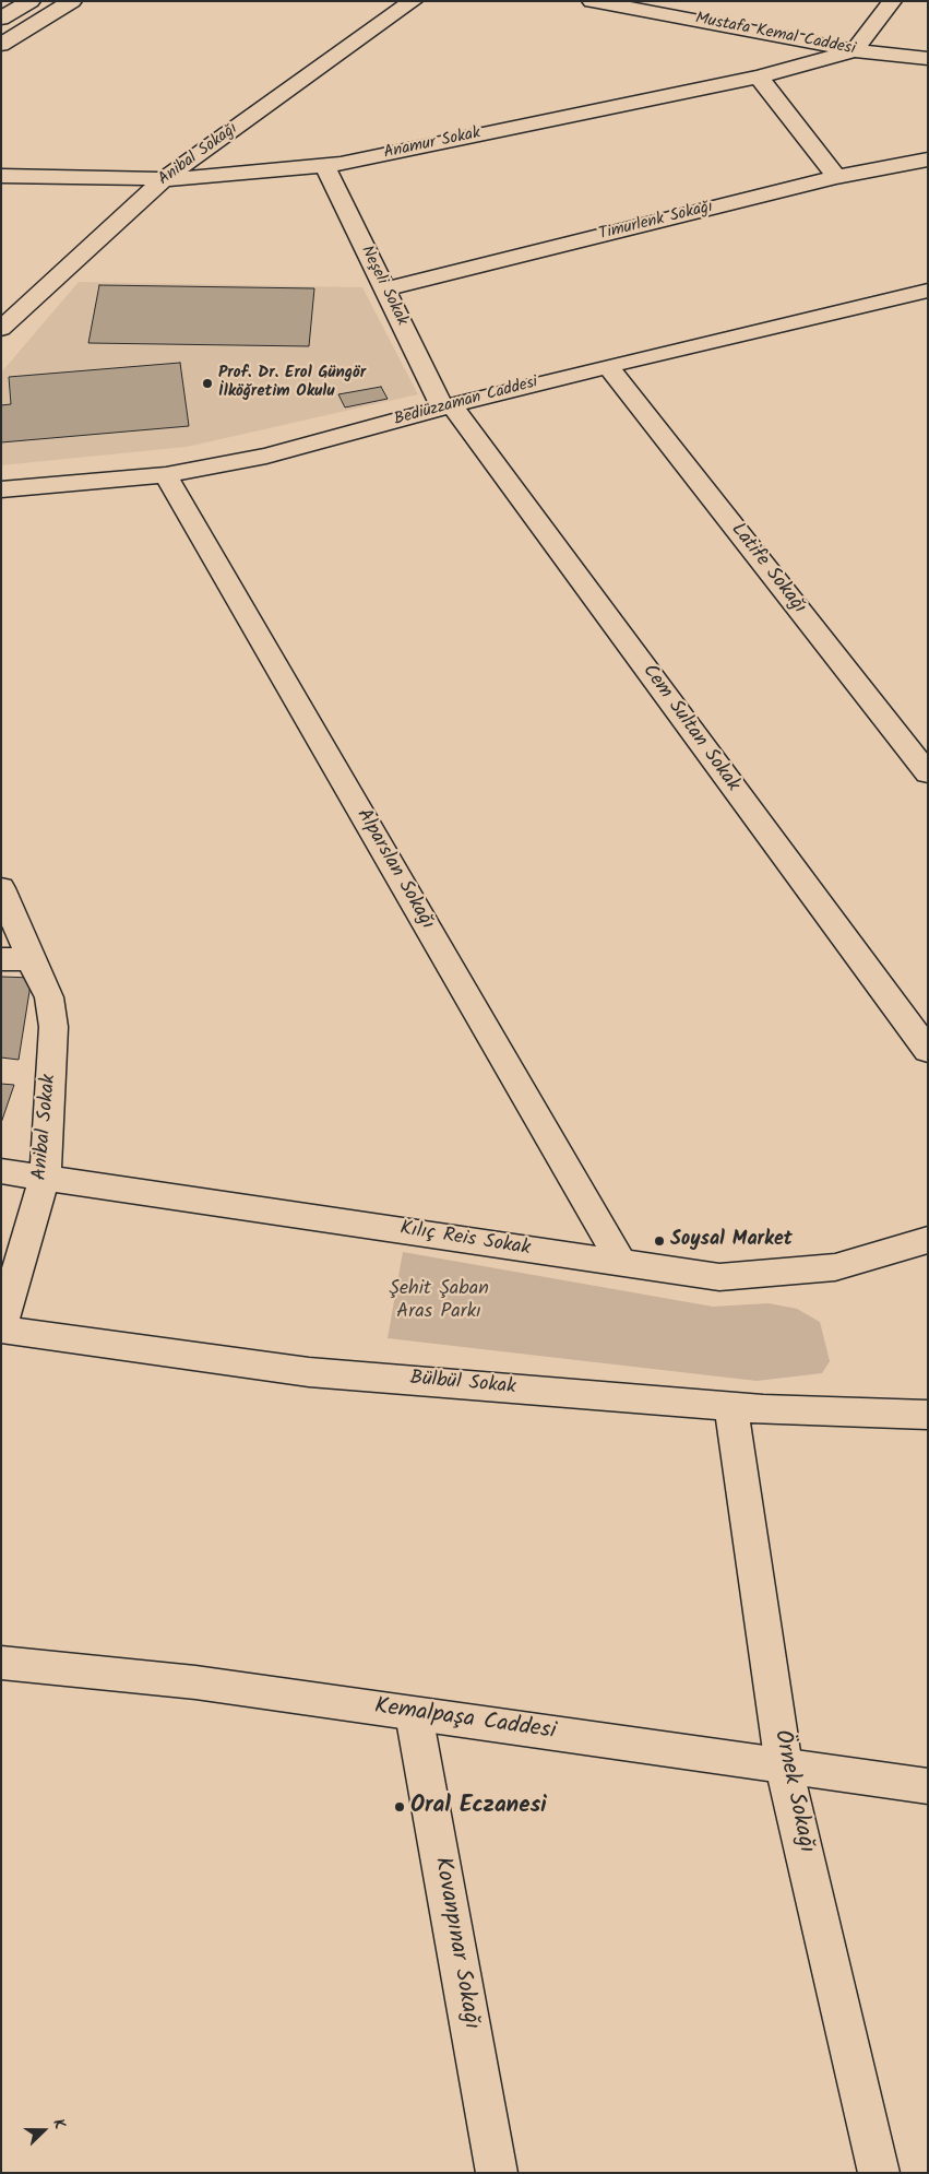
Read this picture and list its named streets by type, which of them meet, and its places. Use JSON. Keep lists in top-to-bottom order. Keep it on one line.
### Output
{"streets":{"street":["Mustafa Kemal Caddesi","Anamur Sokak","Anibal Sokağı","Timurlenk Sokağı","Neşeli Sokak","Bediüzzaman Caddesi","Latife Sokağı","Cem Sultan Sokak","Alparslan Sokağı","Anibal Sokak","Kılıç Reis Sokak","Bülbül Sokak","Kemalpaşa Caddesi","Örnek Sokağı","Kovanpınar Sokağı"]},"crossings":[["Mustafa Kemal Caddesi","Anamur Sokak"],["Anamur Sokak","Anibal Sokağı"],["Anamur Sokak","Neşeli Sokak"],["Timurlenk Sokağı","Neşeli Sokak"],["Neşeli Sokak","Bediüzzaman Caddesi"],["Neşeli Sokak","Cem Sultan Sokak"],["Bediüzzaman Caddesi","Latife Sokağı"],["Bediüzzaman Caddesi","Cem Sultan Sokak"],["Bediüzzaman Caddesi","Alparslan Sokağı"],["Alparslan Sokağı","Kılıç Reis Sokak"],["Anibal Sokak","Kılıç Reis Sokak"],["Anibal Sokak","Bülbül Sokak"],["Bülbül Sokak","Örnek Sokağı"],["Kemalpaşa Caddesi","Örnek Sokağı"],["Kemalpaşa Caddesi","Kovanpınar Sokağı"]],"parks":["Şehit Şaban Aras Parkı"],"places":["Prof. Dr. Erol Güngör İlköğretim Okulu","Soysal Market","Oral Eczanesi"],"north":"right"}
